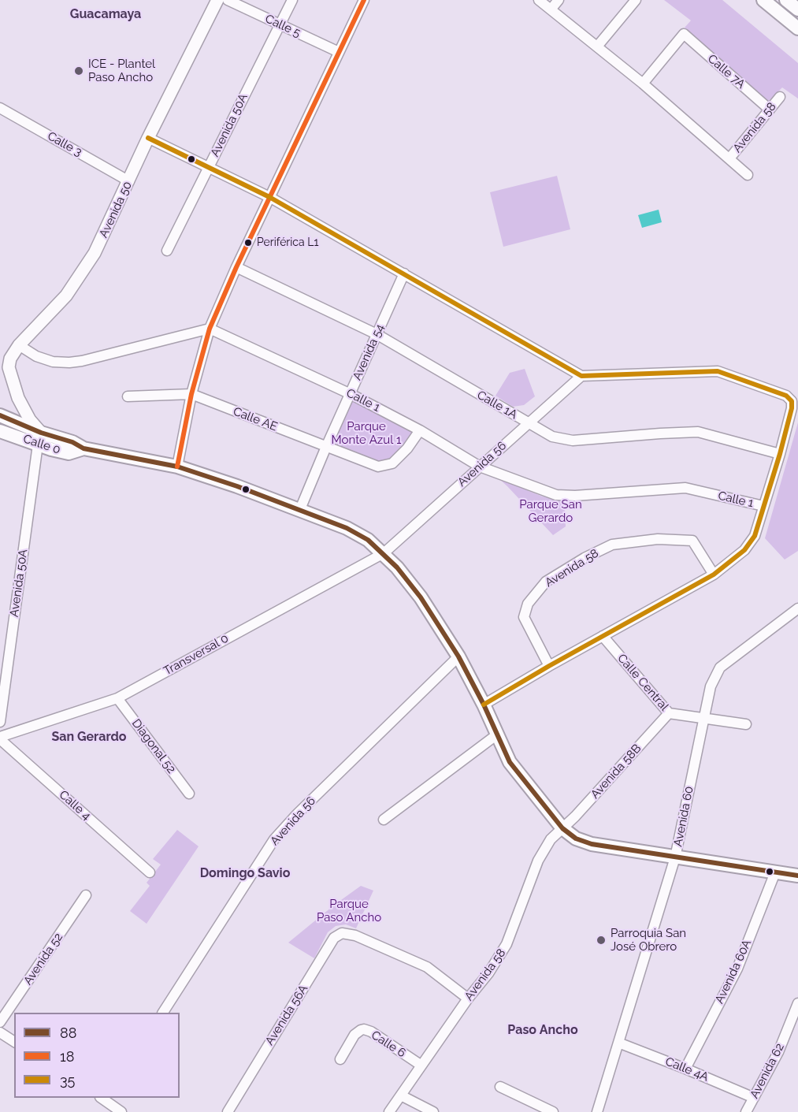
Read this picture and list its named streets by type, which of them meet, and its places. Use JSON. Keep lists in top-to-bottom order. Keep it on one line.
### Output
{"streets":{"main road":["Calle 0"],"street":["Calle 5","Calle 7A","Avenida 50A","Avenida 58","Calle 3","Avenida 50","Avenida 54","Calle 1","Calle 1A","Calle AE","Avenida 56","Transversal 0","Calle Central","Diagonal 52","Avenida 58B","Calle 4","Avenida 60","Avenida 52","Avenida 60A","Avenida 56A","Calle 6","Calle 4A","Avenida 62"]},"crossings":[["Calle 5","Avenida 50A"],["Calle 7A","Avenida 58"],["Avenida 50A","Avenida 50"],["Avenida 50A","Calle 0"],["Avenida 58","Calle 0"],["Avenida 58","Avenida 58B"],["Avenida 58","Avenida 56A"],["Avenida 58","Calle 6"],["Calle 3","Avenida 50"],["Avenida 50","Calle 0"],["Avenida 54","Calle 1"],["Avenida 54","Calle 1A"],["Avenida 54","Calle AE"],["Avenida 54","Calle 0"],["Calle 1","Calle AE"],["Calle 1","Avenida 56"],["Calle 1A","Avenida 56"],["Calle 0","Avenida 56"],["Calle 0","Transversal 0"],["Calle 0","Avenida 58B"],["Calle 0","Avenida 60"],["Calle 0","Avenida 60A"],["Avenida 56","Transversal 0"],["Transversal 0","Diagonal 52"],["Transversal 0","Calle 4"],["Calle Central","Avenida 58B"],["Calle Central","Avenida 60"],["Avenida 60","Calle 4A"],["Avenida 60A","Calle 4A"],["Calle 4A","Avenida 62"]],"districts":["Guacamaya","San Gerardo","Domingo Savio","Paso Ancho"],"parks":["Parque Monte Azul 1","Parque San Gerardo","Parque Paso Ancho"],"places":["ICE - Plantel Paso Ancho","Periférica L1","Parroquia San José Obrero"],"lines":["transit line 18","transit line 35","transit line 88"],"legend":["88","18","35"]}
